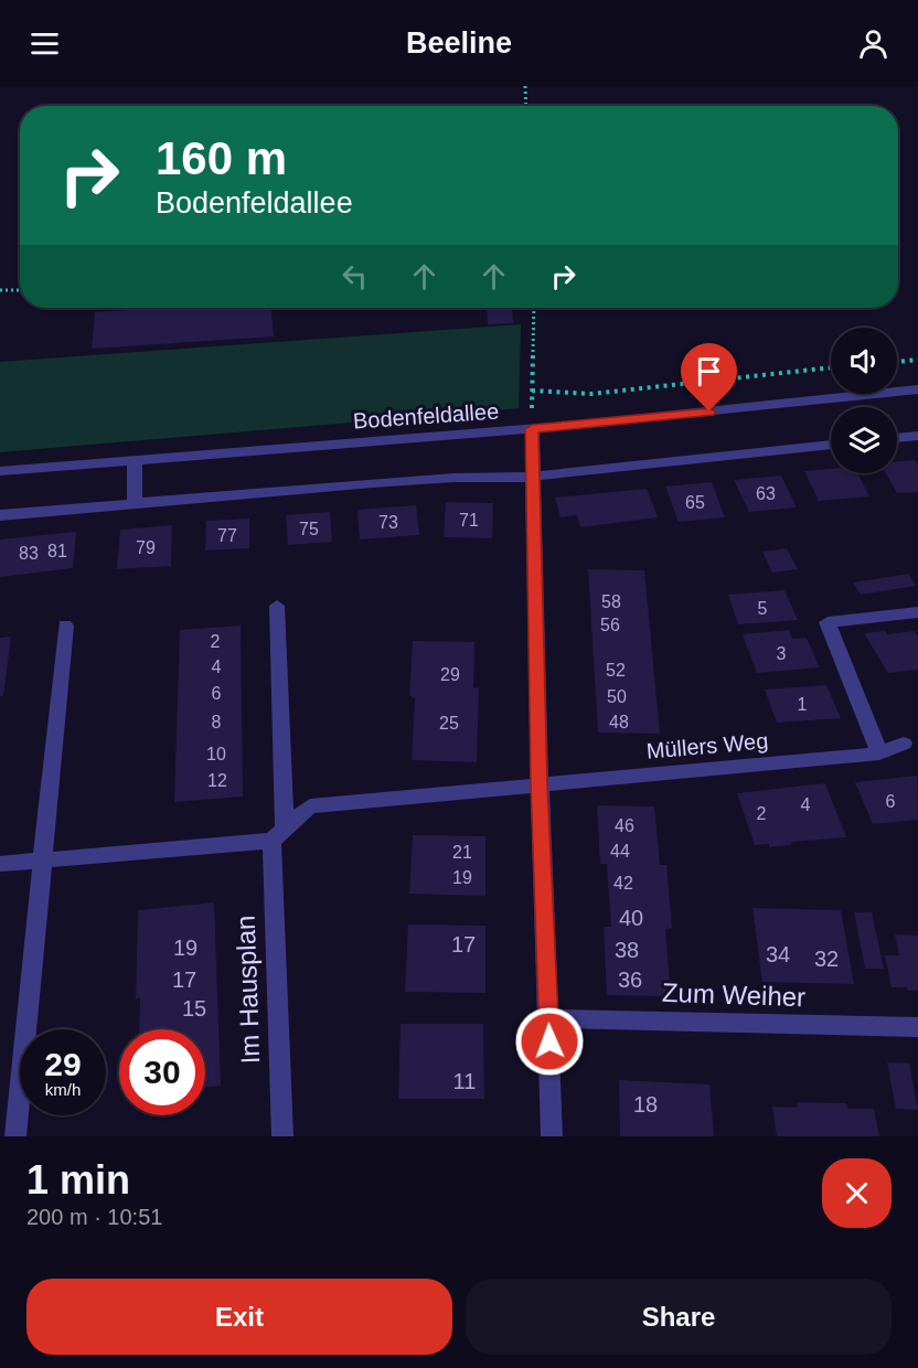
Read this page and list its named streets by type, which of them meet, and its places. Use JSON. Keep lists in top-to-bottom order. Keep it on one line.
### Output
{"streets":{"street":["Bodenfeldallee","Müllers Weg","Im Hausplan","Zum Weiher"]},"house_numbers":["63","65","71","73","75","77","79","81","83","58","5","56","2","3","4","52","29","6","50","1","8","48","25","10","12","6","4","2","46","44","21","19","42","40","17","19","38","34","32","17","36","15","11","18"],"page":{"header":"Beeline","turn":["160 m","Bodenfeldallee"],"speed":"29 km/h","limit":"30","heading":["1 min","200 m · 10:51"],"buttons":["Exit","Share"]}}
